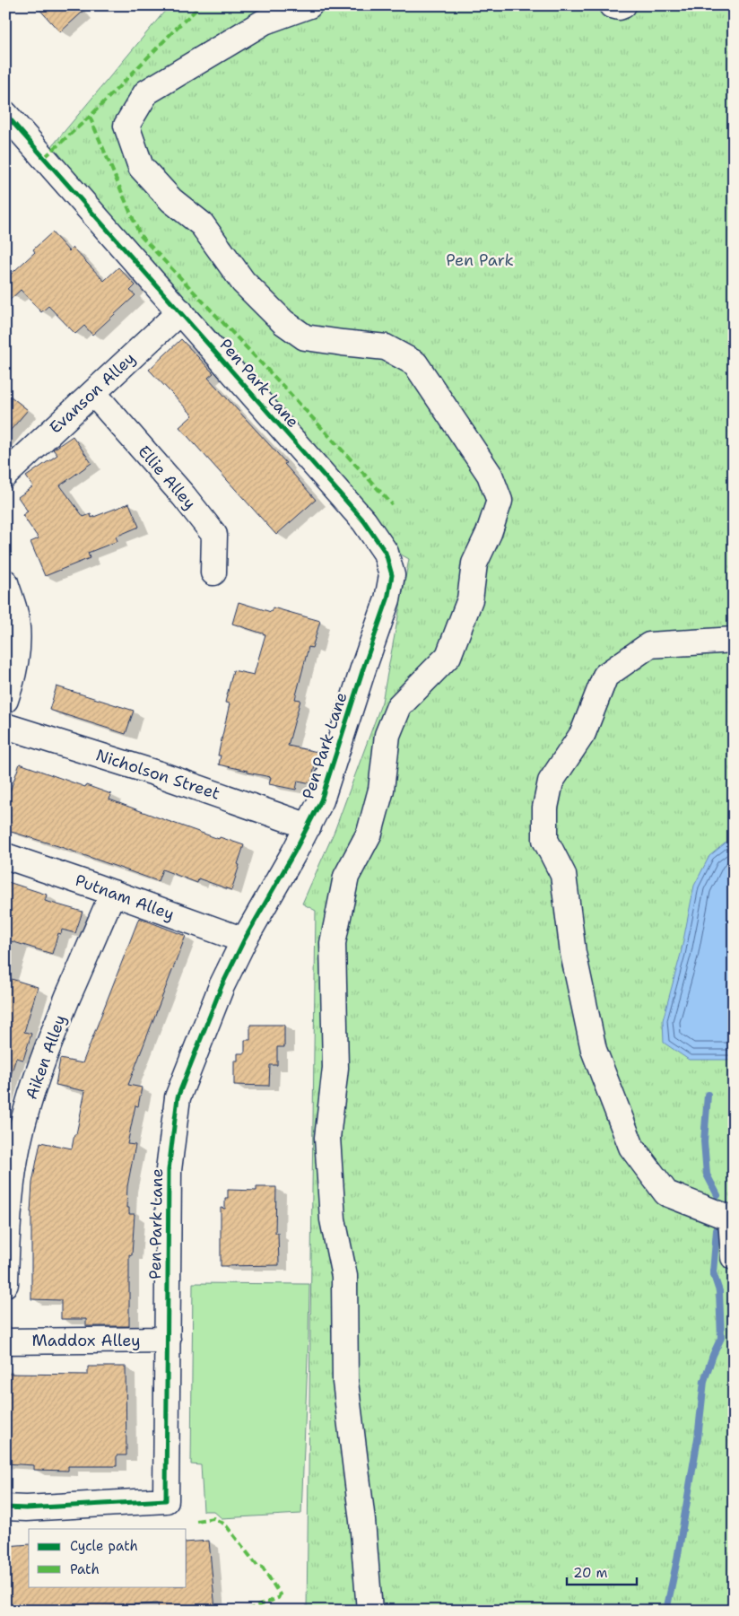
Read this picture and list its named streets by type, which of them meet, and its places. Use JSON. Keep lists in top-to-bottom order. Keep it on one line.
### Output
{"streets":{"street":["Pen Park Lane","Evanson Alley","Ellie Alley","Nicholson Street","Putnam Alley","Aiken Alley","Maddox Alley"]},"crossings":[["Pen Park Lane","Evanson Alley"],["Pen Park Lane","Nicholson Street"],["Pen Park Lane","Putnam Alley"],["Pen Park Lane","Maddox Alley"],["Evanson Alley","Ellie Alley"],["Putnam Alley","Aiken Alley"]],"parks":["Pen Park"],"legend":["Cycle path","Path"],"scale_bar":"20 m"}
